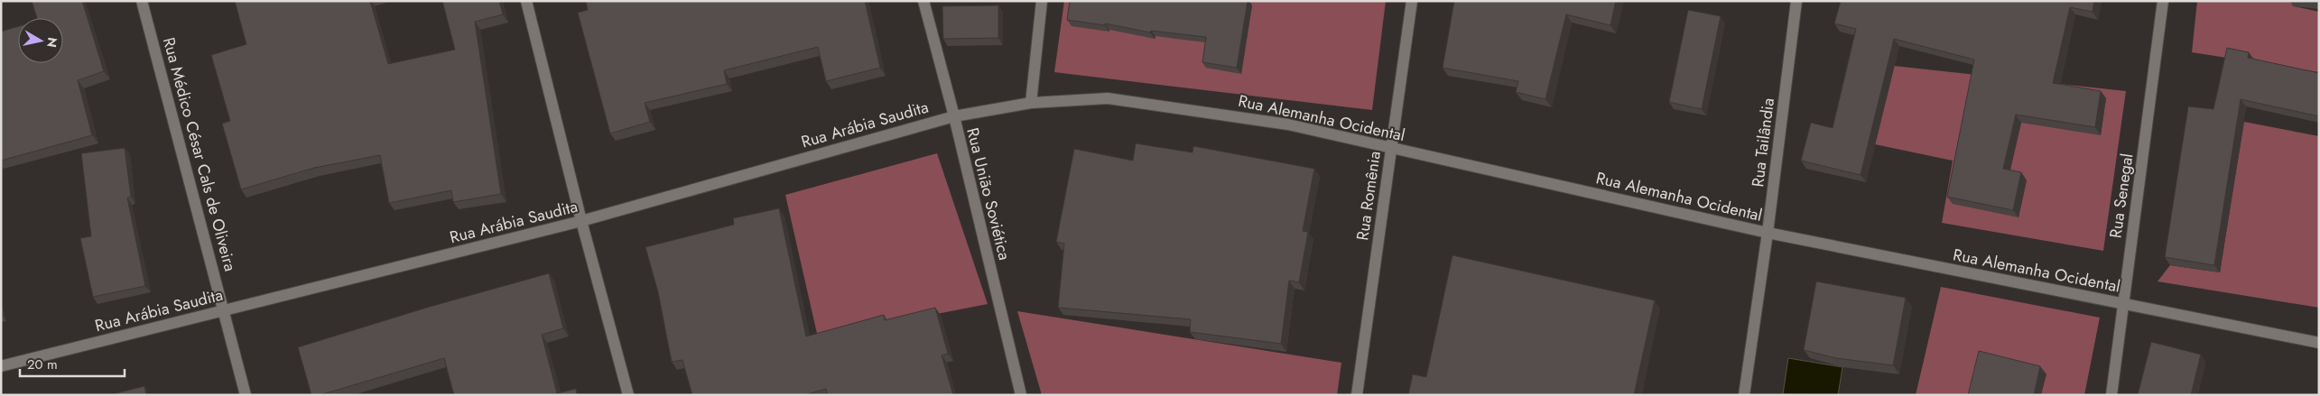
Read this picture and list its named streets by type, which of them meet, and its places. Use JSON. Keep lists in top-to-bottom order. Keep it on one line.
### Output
{"streets":{"street":["Rua Alemanha Ocidental","Rua Arábia Saudita","Rua Tailândia","Rua Médico César Cals de Oliveira","Rua União Soviética","Rua Romênia","Rua Senegal"]},"crossings":[["Rua Alemanha Ocidental","Rua Arábia Saudita"],["Rua Alemanha Ocidental","Rua Tailândia"],["Rua Alemanha Ocidental","Rua Romênia"],["Rua Alemanha Ocidental","Rua Senegal"],["Rua Arábia Saudita","Rua Médico César Cals de Oliveira"],["Rua Arábia Saudita","Rua União Soviética"]],"scale_bar":"20 m","north":"right"}
